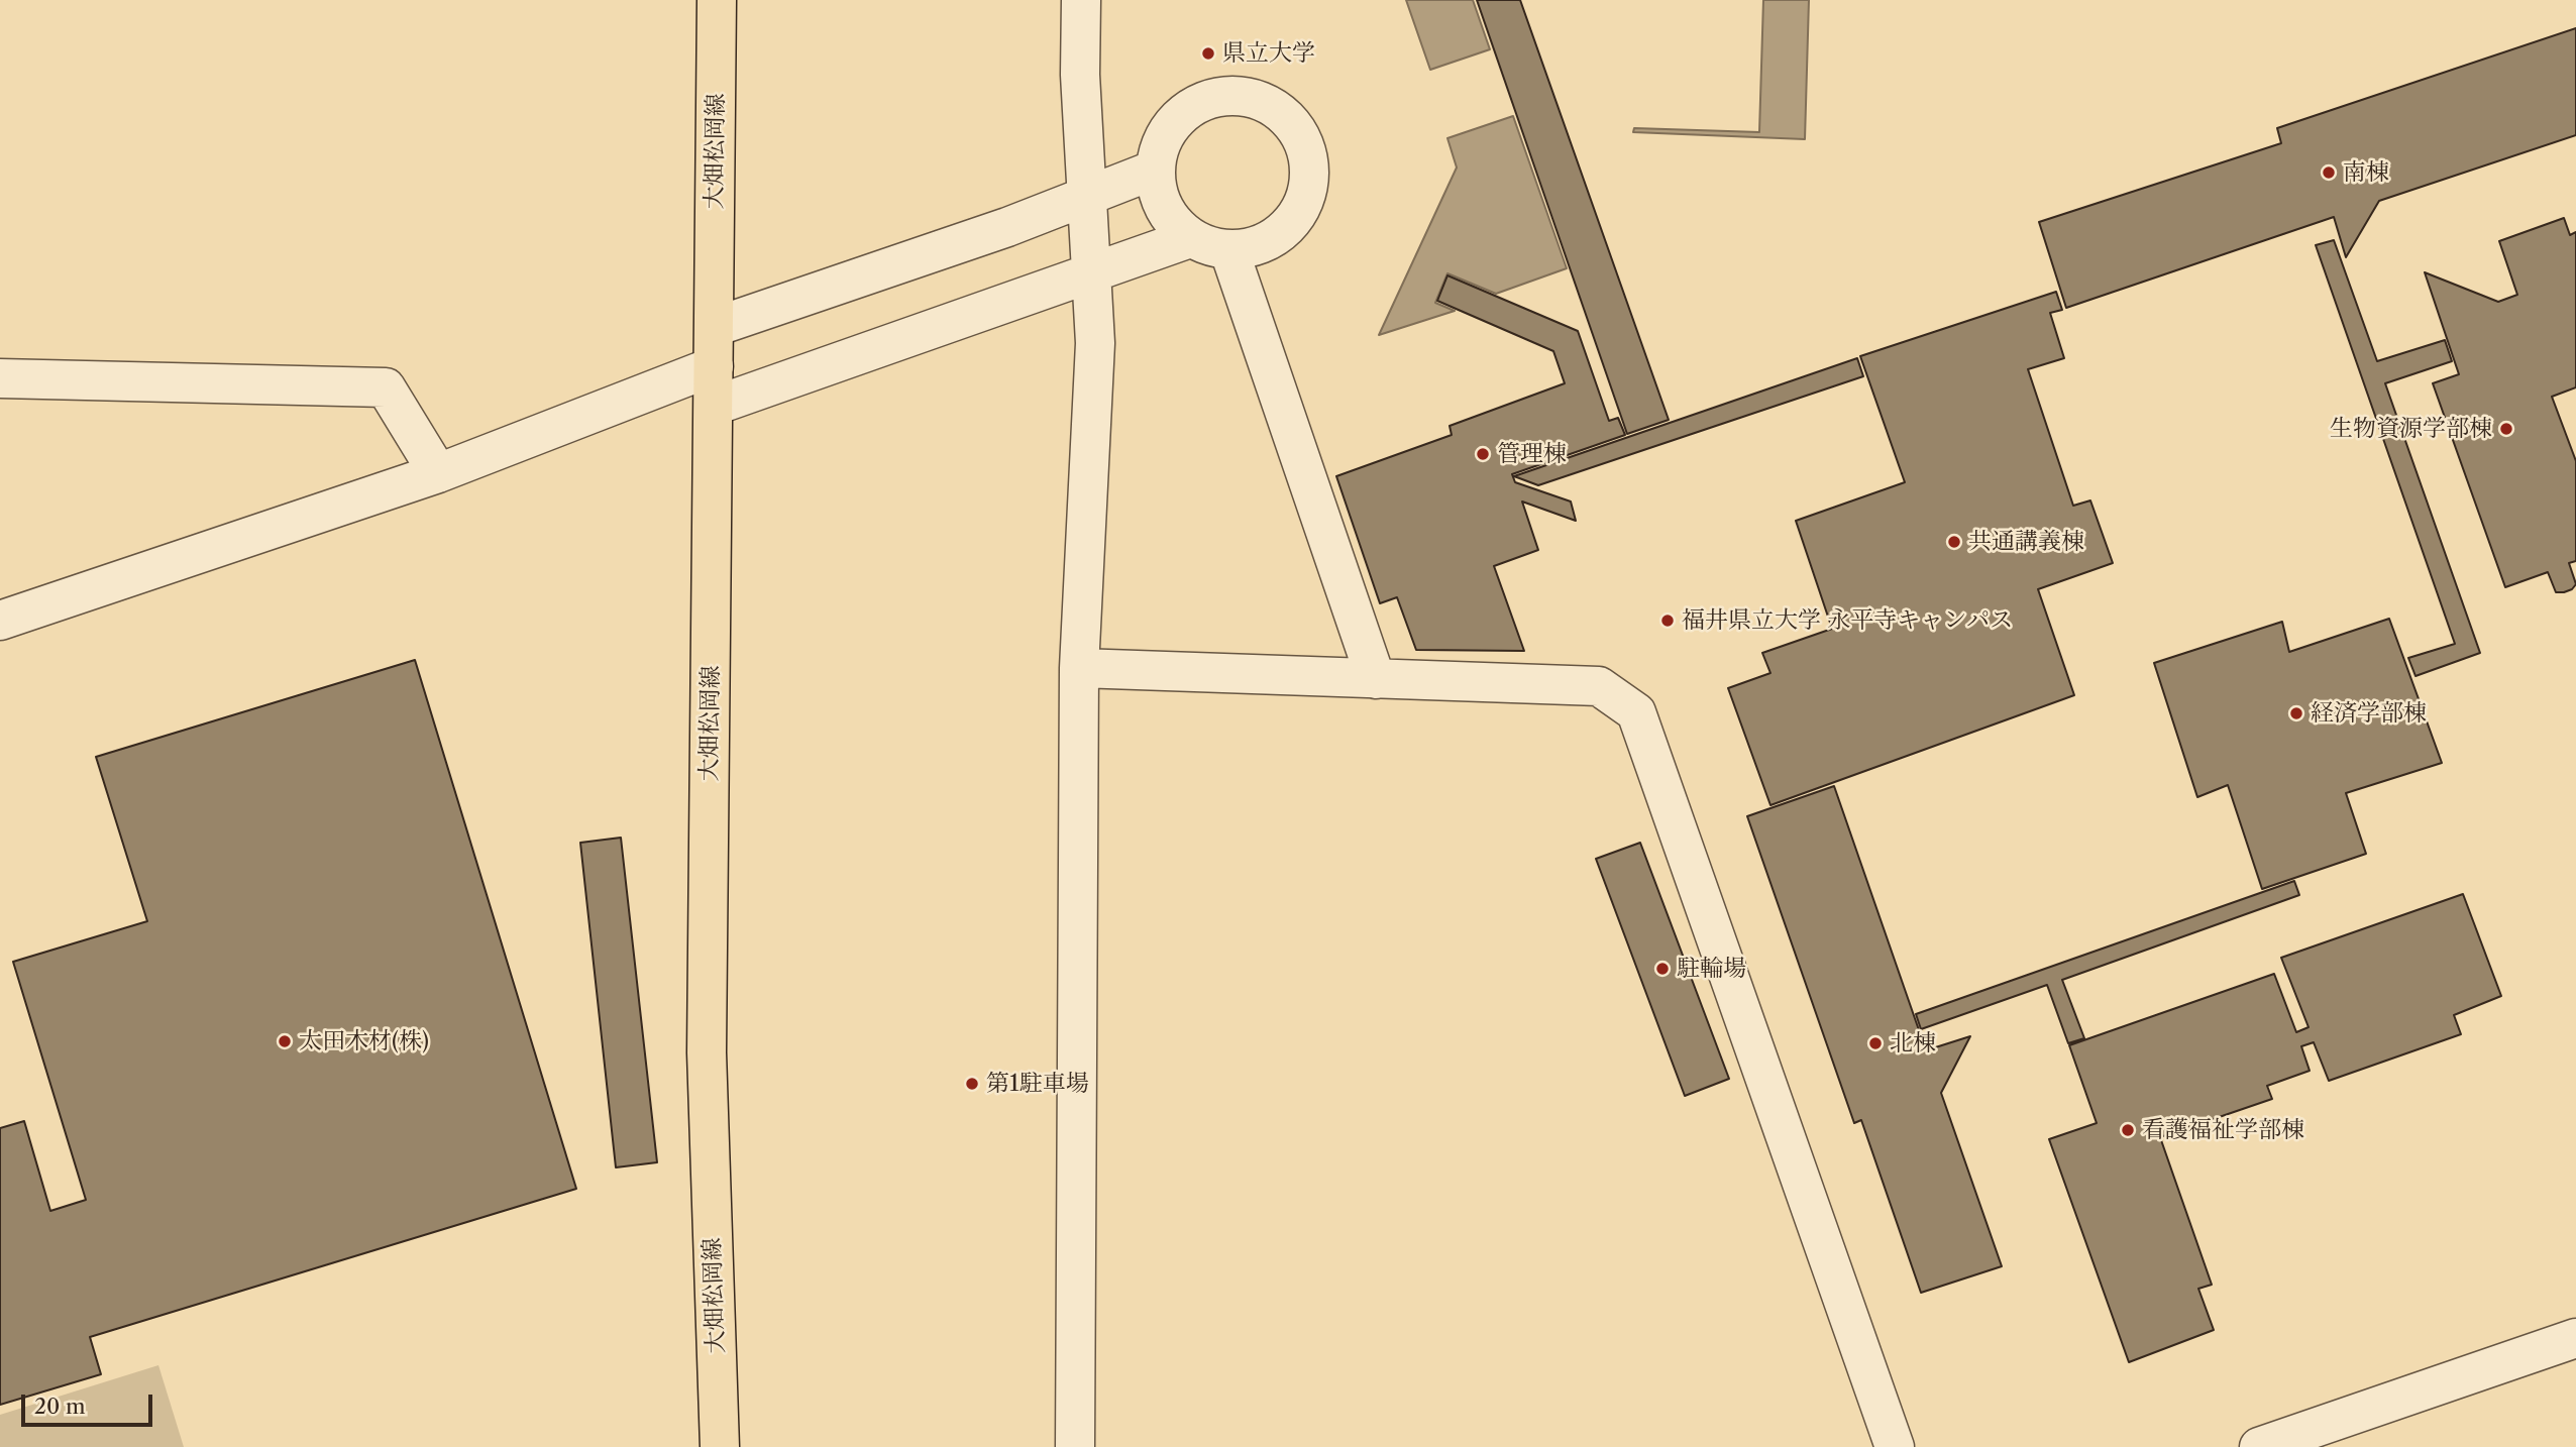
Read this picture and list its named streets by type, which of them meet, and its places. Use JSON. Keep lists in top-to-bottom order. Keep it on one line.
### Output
{"streets":{"main road":["大畑松岡線"]},"places":["県立大学","南棟","生物資源学部棟","管理棟","共通講義棟","福井県立大学 永平寺キャンパス","経済学部棟","駐輪場","太田木材(株)","北棟","第1駐車場","看護福祉学部棟"],"scale_bar":"20 m"}
